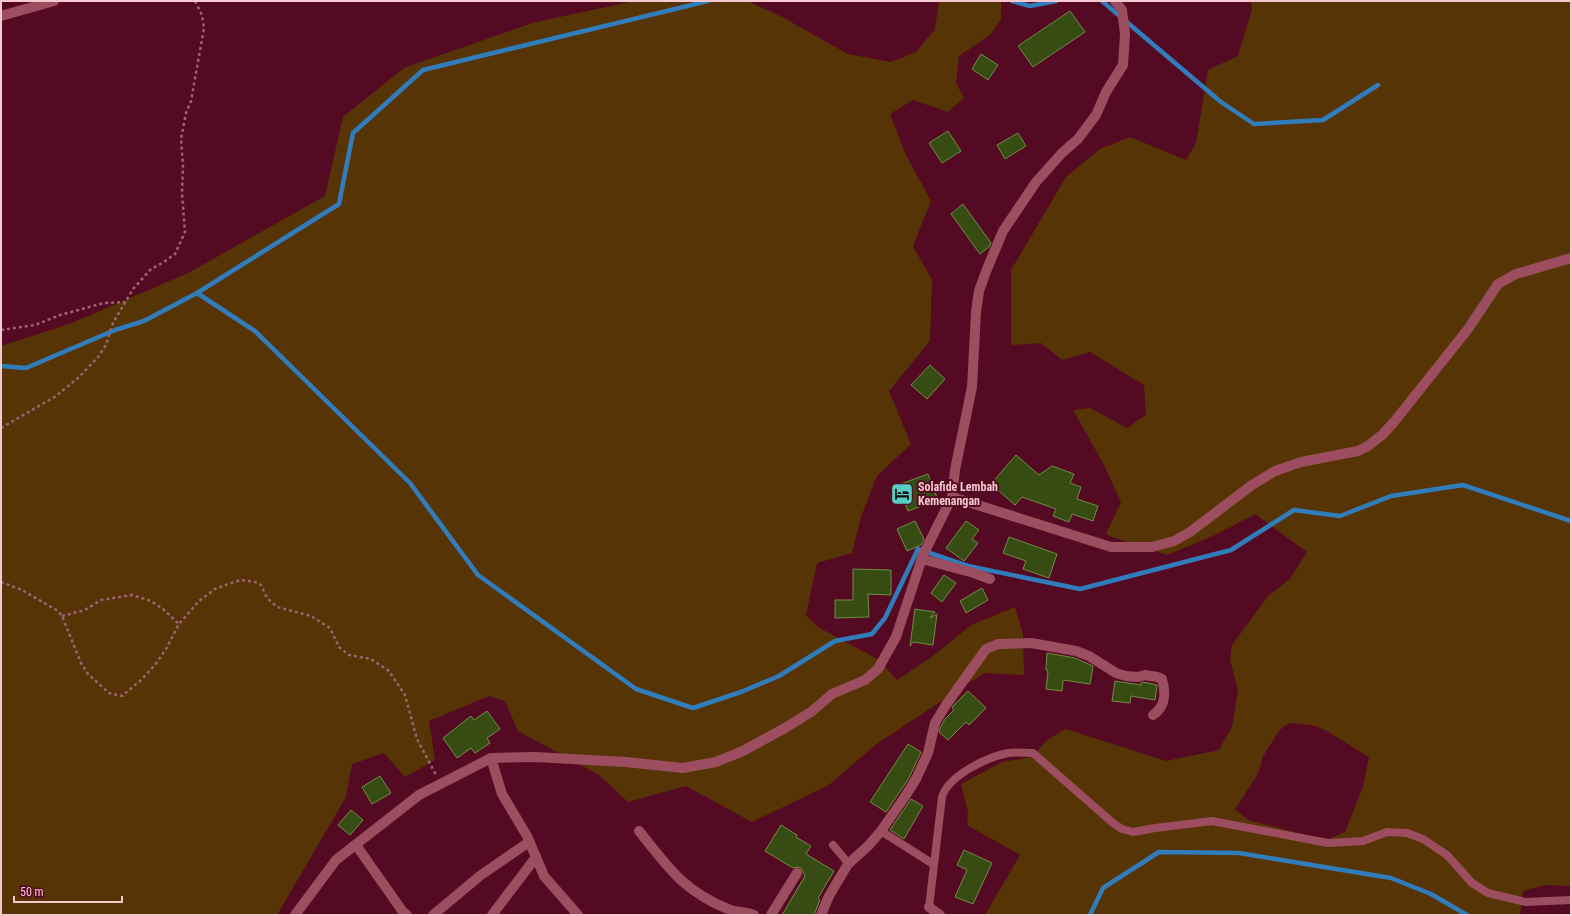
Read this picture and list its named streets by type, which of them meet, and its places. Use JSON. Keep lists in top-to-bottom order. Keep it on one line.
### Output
{"places":{"hotel":["Solafide Lembah Kemenangan"]},"scale_bar":"50 m"}
